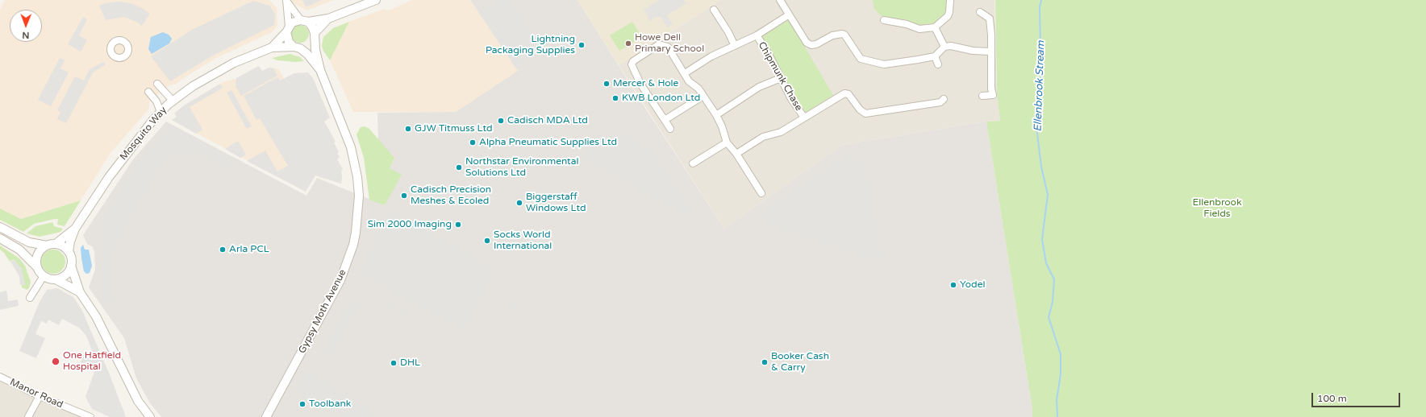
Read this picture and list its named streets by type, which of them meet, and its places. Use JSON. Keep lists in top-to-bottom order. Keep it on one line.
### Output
{"streets":{"street":["Chipmunk Chase","Mosquito Way","Gypsy Moth Avenue","Manor Road"]},"crossings":[["Mosquito Way","Gypsy Moth Avenue"]],"water":["Ellenbrook Stream"],"parks":["Ellenbrook Fields"],"places":["Howe Dell Primary School","Lightning Packaging Supplies","Mercer & Hole","KWB London Ltd","Cadisch MDA Ltd","GJW Titmuss Ltd","Alpha Pneumatic Supplies Ltd","Northstar Environmental Solutions Ltd","Cadisch Precision Meshes & Ecoled","Biggerstaff Windows Ltd","Sim 2000 Imaging","Socks World International","Arla PCL","Yodel","One Hatfield Hospital","Booker Cash & Carry","DHL","Toolbank"],"scale_bar":"100 m","north":"bottom"}
